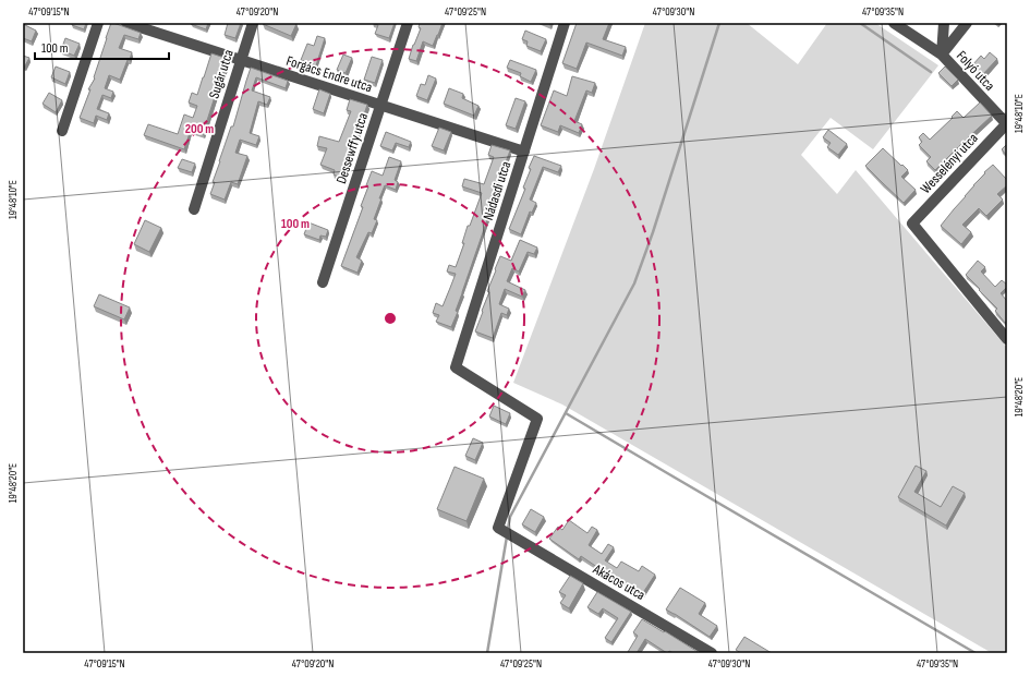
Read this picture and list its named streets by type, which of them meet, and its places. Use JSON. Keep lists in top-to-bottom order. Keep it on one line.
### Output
{"streets":{"street":["Folyó utca","Sugár utca","Forgács Endre utca","Dessewffy utca","Wesselényi utca","Nádasdi utca","Akácos utca"]},"crossings":[["Folyó utca","Wesselényi utca"],["Sugár utca","Forgács Endre utca"],["Forgács Endre utca","Dessewffy utca"],["Forgács Endre utca","Nádasdi utca"],["Nádasdi utca","Akácos utca"]],"scale_bar":"100 m","coordinates":["47°09'15\"N","47°09'20\"N","47°09'25\"N","47°09'30\"N","47°09'35\"N","19°48'10\"E","19°48'20\"E"],"rings":["200 m","100 m"]}
